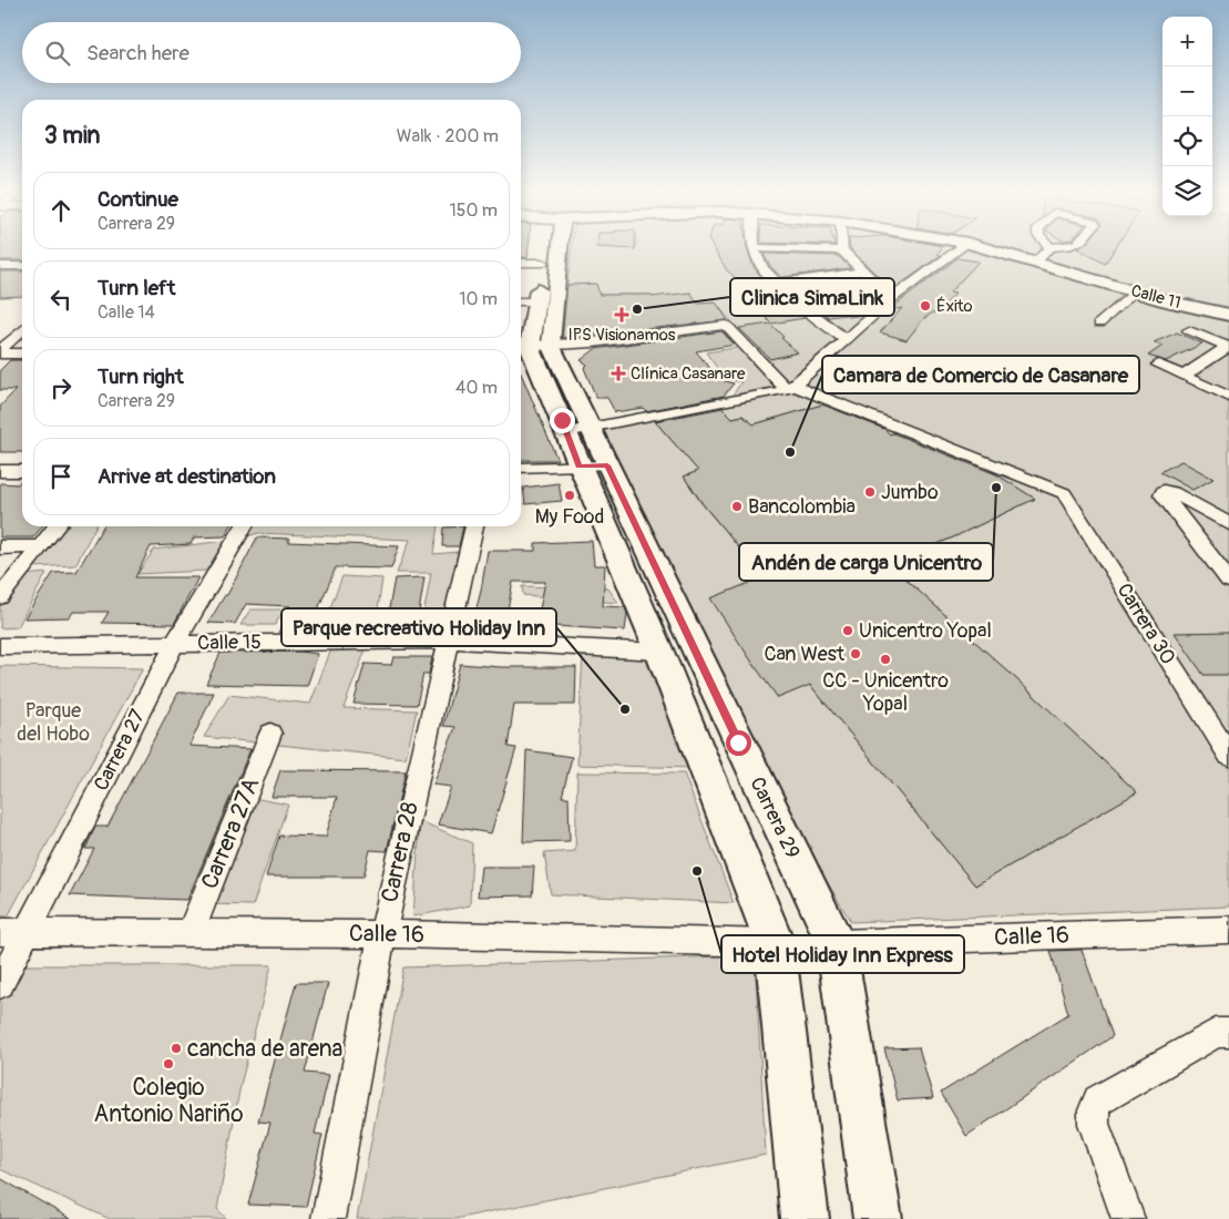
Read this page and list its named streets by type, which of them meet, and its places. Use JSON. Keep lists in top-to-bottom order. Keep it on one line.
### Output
{"streets":{"main road":["Calle 11","Carrera 29"],"street":["Carrera 30","Calle 15","Carrera 27","Carrera 27A","Carrera 28","Calle 16"]},"crossings":[["Calle 15","Carrera 27"],["Calle 15","Carrera 29"],["Calle 15","Carrera 28"],["Carrera 27","Calle 16"],["Carrera 29","Calle 16"],["Carrera 27A","Calle 16"],["Carrera 28","Calle 16"]],"parks":["Parque del Hobo"],"places":{"other":["Éxito","Clinica SimaLink","Camara de Comercio de Casanare","Andén de carga Unicentro","Jumbo","My Food","Bancolombia","Unicentro Yopal","Can West","CC - Unicentro Yopal","Parque recreativo Holiday Inn","Hotel Holiday Inn Express","cancha de arena","Colegio Antonio Nariño"],"health":["IPS Visionamos","Clínica Casanare"]},"page":{"map_buttons":["+","−"],"search":"Search here","heading":["3 min","Walk · 200 m"],"list":[["Continue","Carrera 29","150 m"],["Turn left","Calle 14","10 m"],["Turn right","Carrera 29","40 m"],"Arrive at destination"]}}
